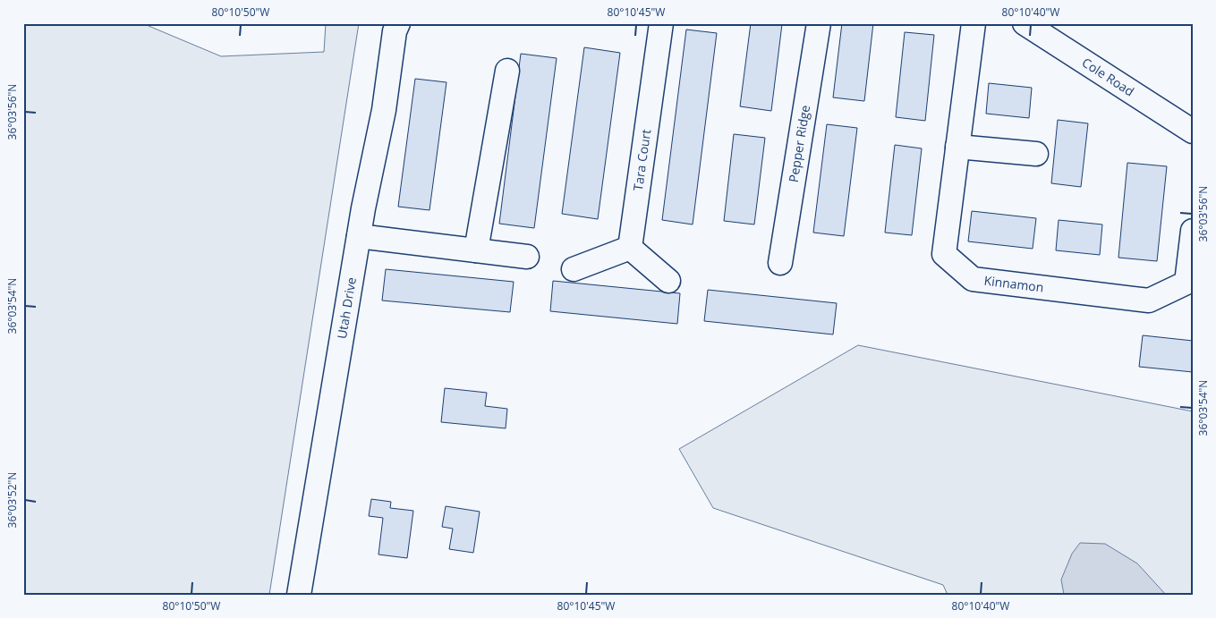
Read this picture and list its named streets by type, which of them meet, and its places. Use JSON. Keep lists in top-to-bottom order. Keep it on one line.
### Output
{"streets":{"street":["Cole Road","Pepper Ridge","Tara Court","Kinnamon","Utah Drive"]},"coordinates":["80°10'50\"W","80°10'45\"W","80°10'40\"W","36°03'56\"N","36°03'54\"N","36°03'52\"N"]}
